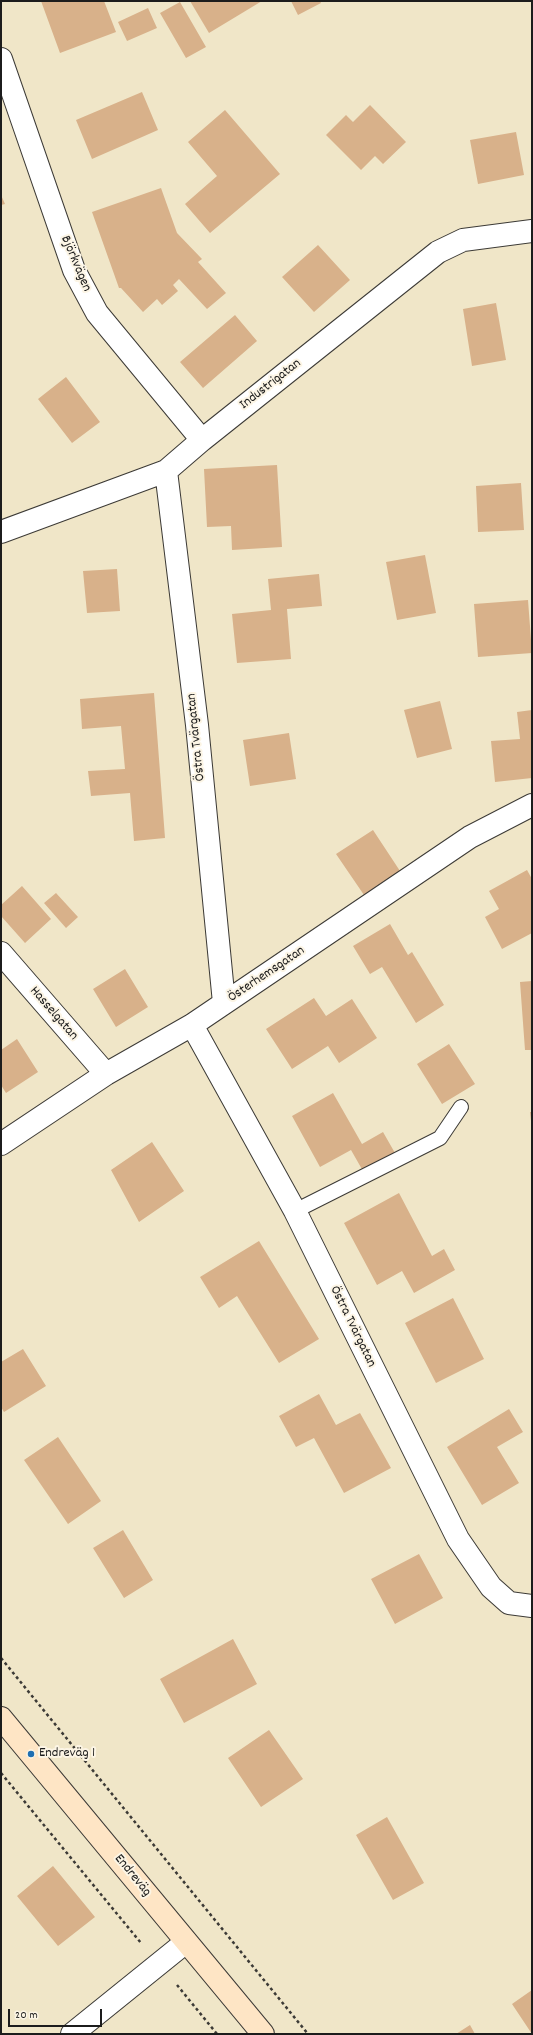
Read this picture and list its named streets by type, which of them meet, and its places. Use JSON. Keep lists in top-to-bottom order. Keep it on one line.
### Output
{"streets":{"main road":["Endreväg"],"street":["Björkvägen","Industrigatan","Östra Tvärgatan","Österhemsgatan","Hasselgatan"]},"crossings":[["Björkvägen","Industrigatan"],["Industrigatan","Östra Tvärgatan"],["Östra Tvärgatan","Österhemsgatan"],["Österhemsgatan","Hasselgatan"]],"places":["Endreväg 1"],"scale_bar":"20 m"}
